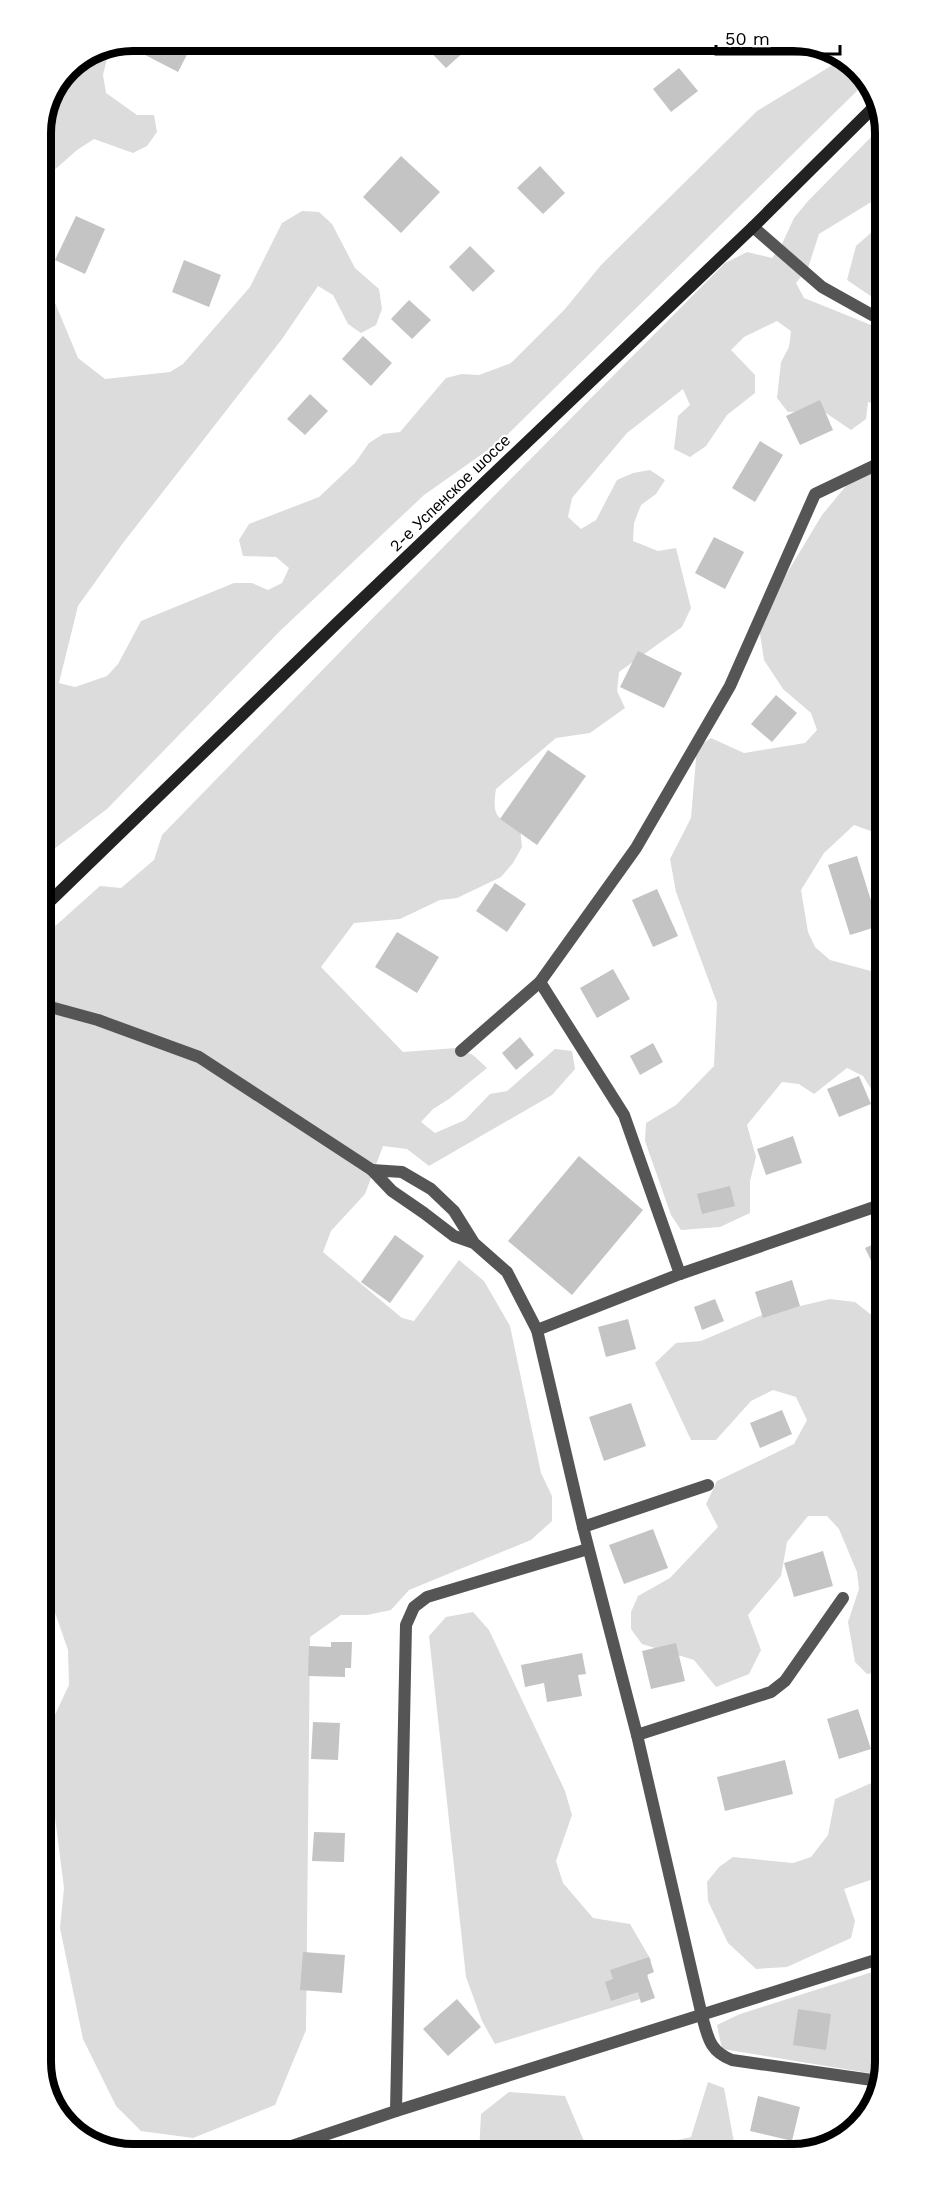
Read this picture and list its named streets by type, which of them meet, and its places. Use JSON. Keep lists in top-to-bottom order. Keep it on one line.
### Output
{"streets":{"main road":["2-е Успенское шоссе"]},"scale_bar":"50 m"}
